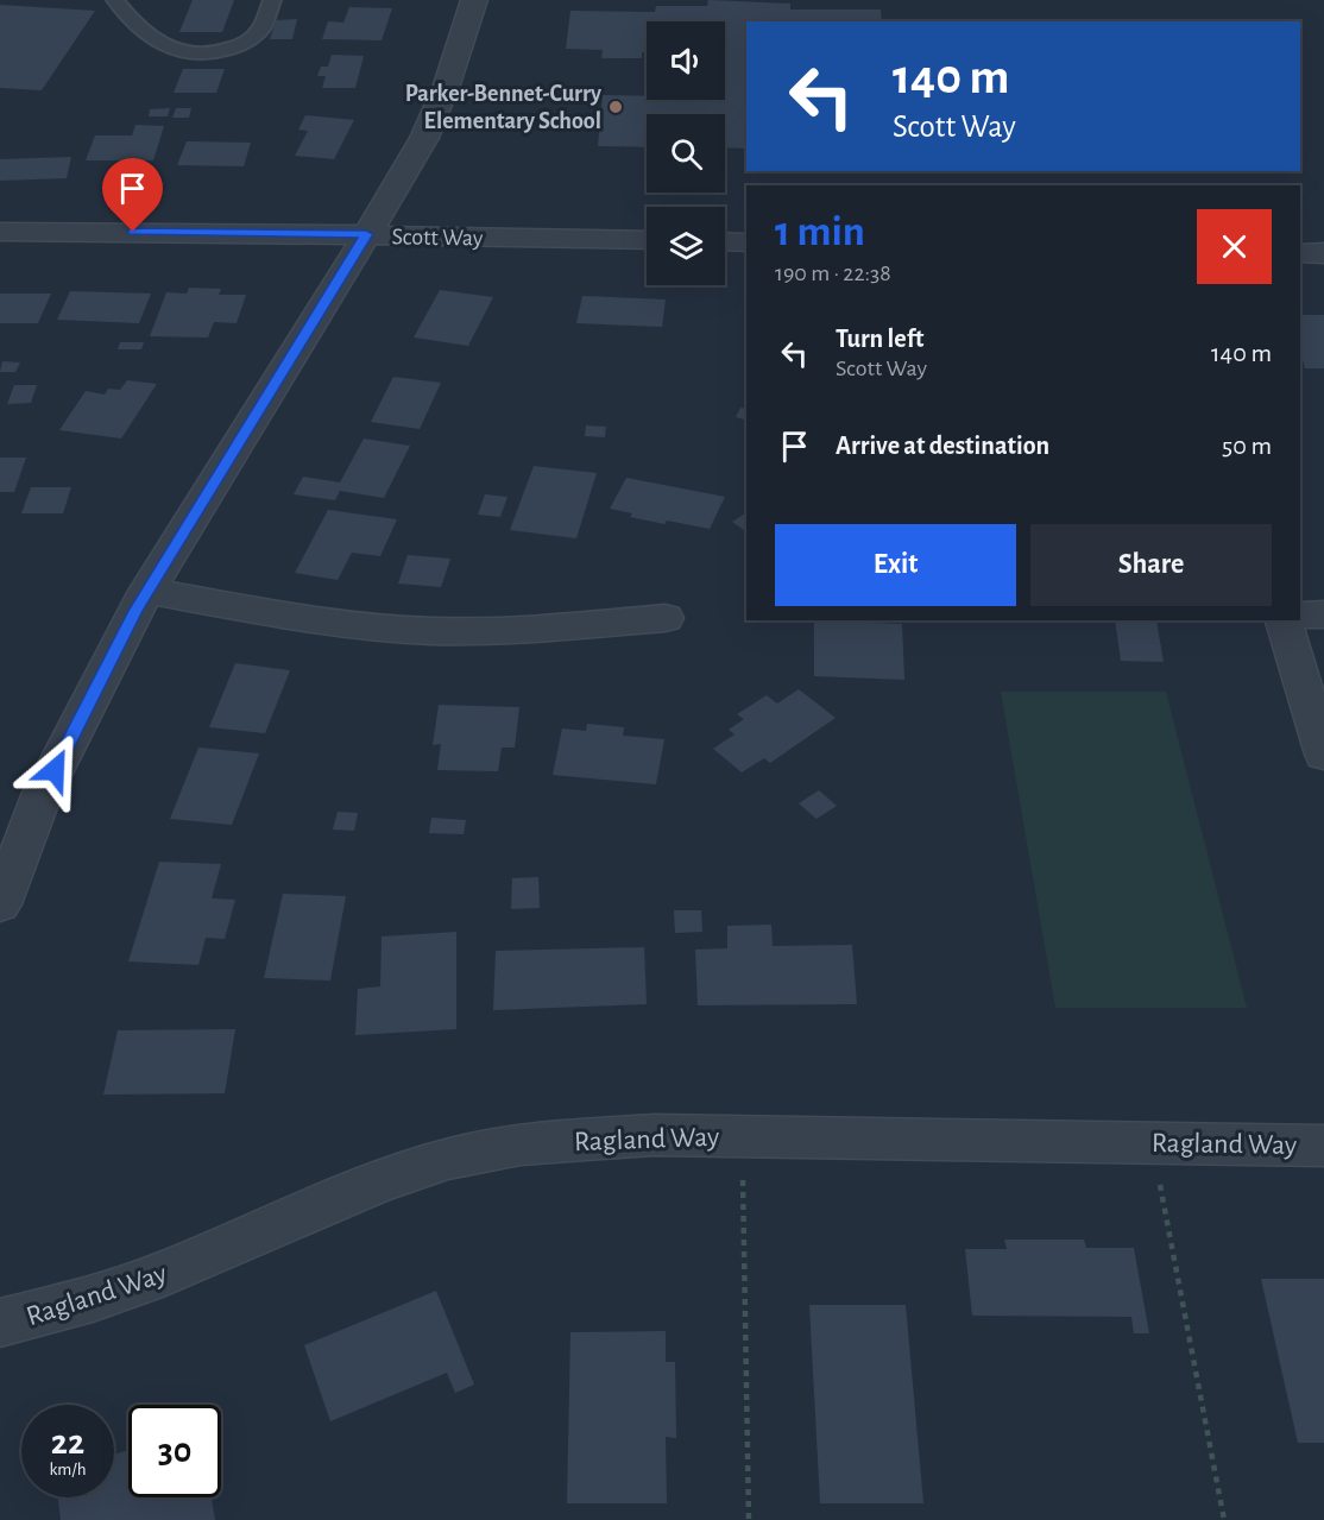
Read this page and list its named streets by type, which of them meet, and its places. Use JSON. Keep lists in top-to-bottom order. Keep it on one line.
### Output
{"streets":{"street":["Scott Way","Ragland Way"]},"places":["Parker-Bennet-Curry Elementary School"],"page":{"turn":["140 m","Scott Way"],"heading":["1 min","190 m · 22:38"],"list":[{"name":"Turn left","note":"Scott Way","value":"140 m"},{"name":"Arrive at destination","value":"50 m"}],"buttons":["Exit","Share"],"speed":"22 km/h","limit":"30"}}
